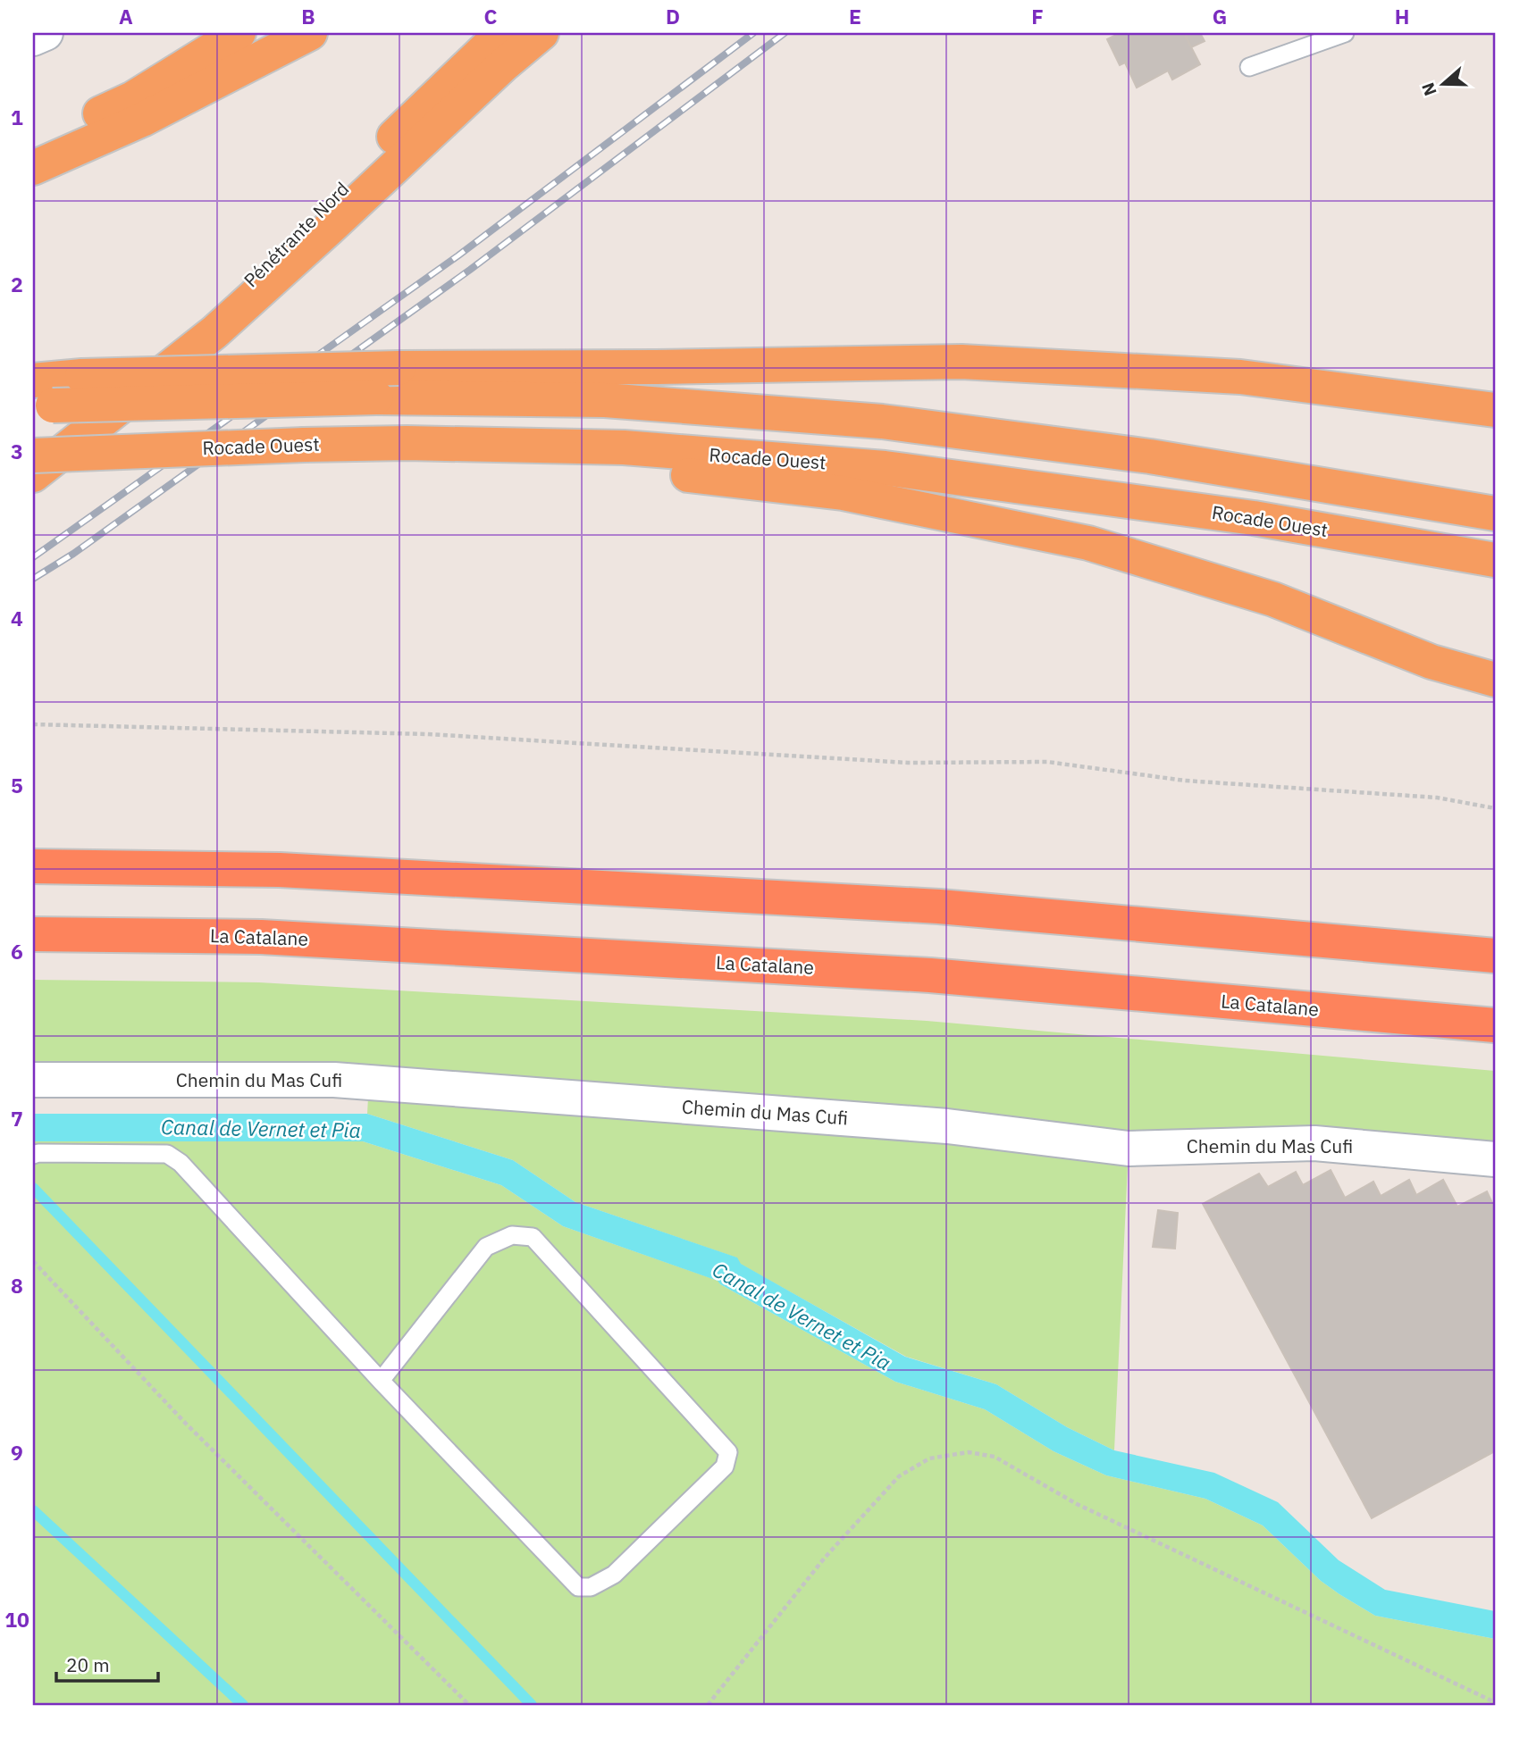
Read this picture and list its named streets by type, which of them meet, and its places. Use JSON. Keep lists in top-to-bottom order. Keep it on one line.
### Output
{"streets":{"highway":["Pénétrante Nord","Rocade Ouest","La Catalane"],"street":["Chemin du Mas Cufi"]},"water":["Canal de Vernet et Pia"],"scale_bar":"20 m","north":"left","grid":{"columns":["A","B","C","D","E","F","G","H"],"rows":["1","2","3","4","5","6","7","8","9","10"]}}
